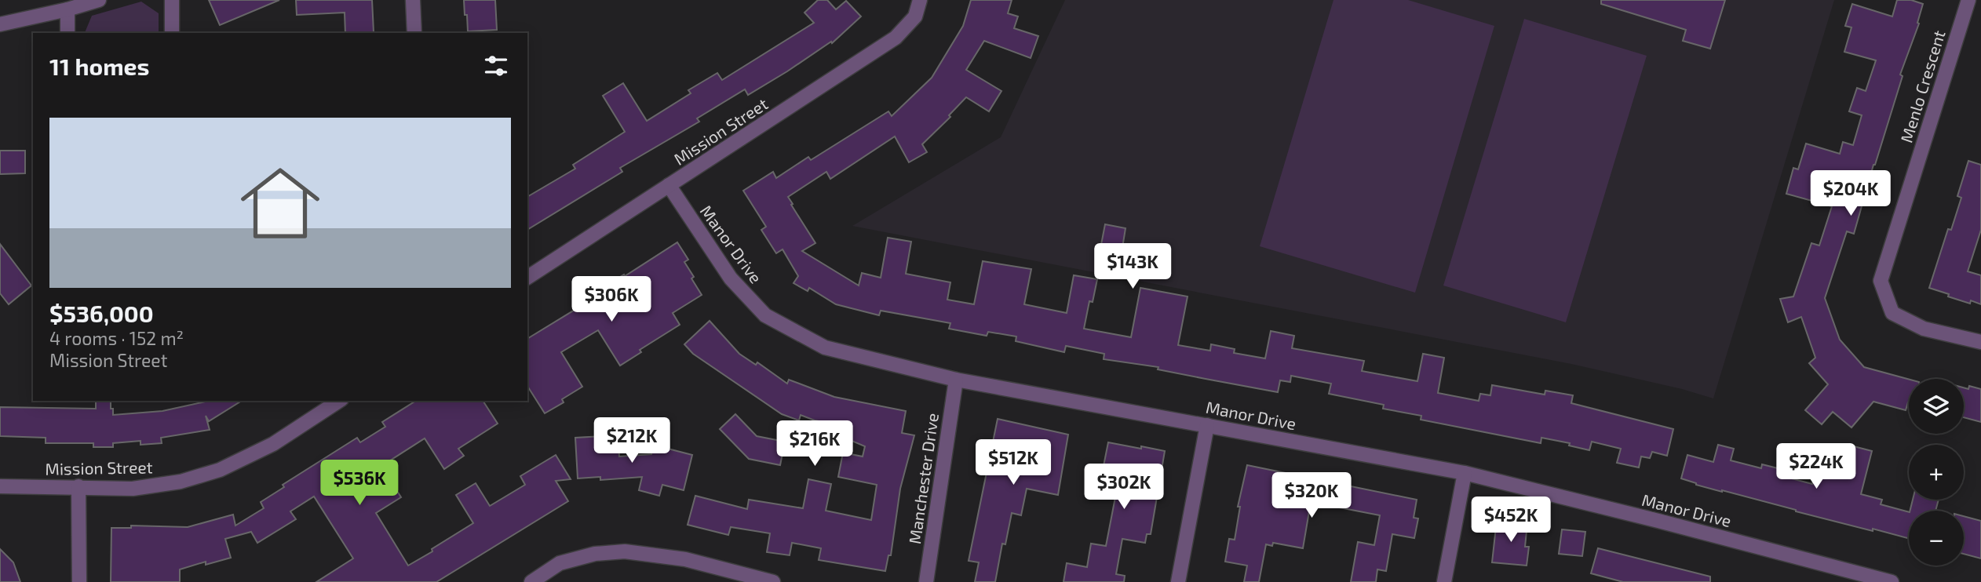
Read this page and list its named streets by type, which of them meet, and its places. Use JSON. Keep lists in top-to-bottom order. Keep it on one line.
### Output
{"streets":{"street":["Menlo Crescent","Mission Street","Manor Drive","Manchester Drive"]},"crossings":[["Mission Street","Manor Drive"],["Manor Drive","Manchester Drive"]],"page":{"heading":"11 homes","list":[{"name":"$536,000","note":"4 rooms · 152 m² · Mission Street"}],"price":["$204K","$143K","$306K","$212K","$216K","$512K","$224K","$536K","$302K","$320K","$452K"],"map_buttons":["+","−"]}}
